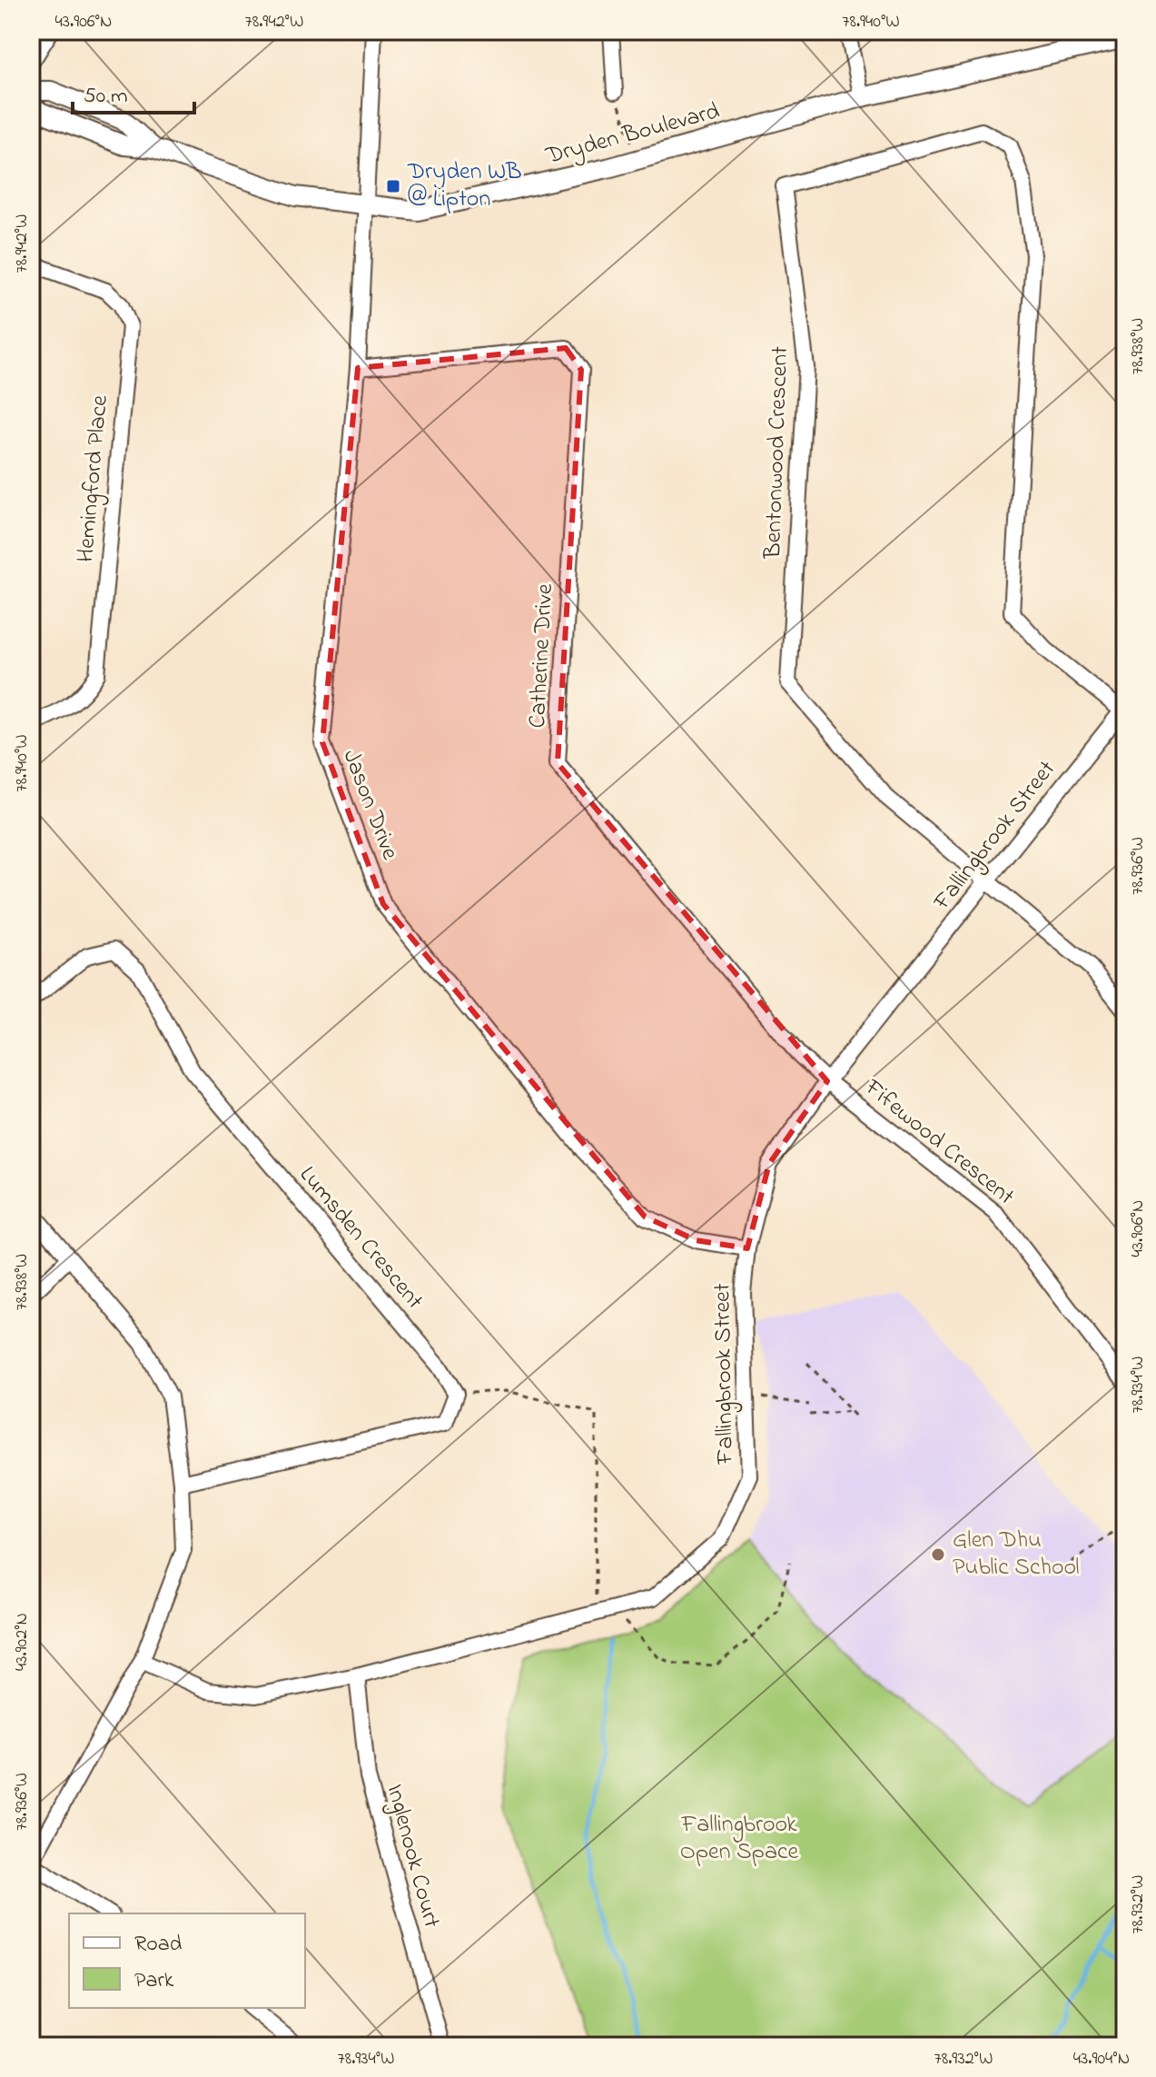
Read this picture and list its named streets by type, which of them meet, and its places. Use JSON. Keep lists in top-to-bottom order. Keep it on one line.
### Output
{"streets":{"street":["Dryden Boulevard","Bentonwood Crescent","Hemingford Place","Catherine Drive","Jason Drive","Fallingbrook Street","Fifewood Crescent","Lumsden Crescent","Inglenook Court"]},"crossings":[["Dryden Boulevard","Jason Drive"],["Bentonwood Crescent","Fallingbrook Street"],["Catherine Drive","Jason Drive"],["Catherine Drive","Fallingbrook Street"],["Catherine Drive","Fifewood Crescent"],["Jason Drive","Fallingbrook Street"],["Fallingbrook Street","Fifewood Crescent"],["Fallingbrook Street","Inglenook Court"]],"parks":["Fallingbrook Open Space"],"places":{"transit":["Dryden WB @ Lipton"],"other":["Glen Dhu Public School"]},"legend":["Road","Park"],"scale_bar":"50 m","coordinates":["43.906°N","78.942°W","78.940°W","78.938°W","78.936°W","78.934°W","43.902°N","78.932°W","43.904°N"]}
